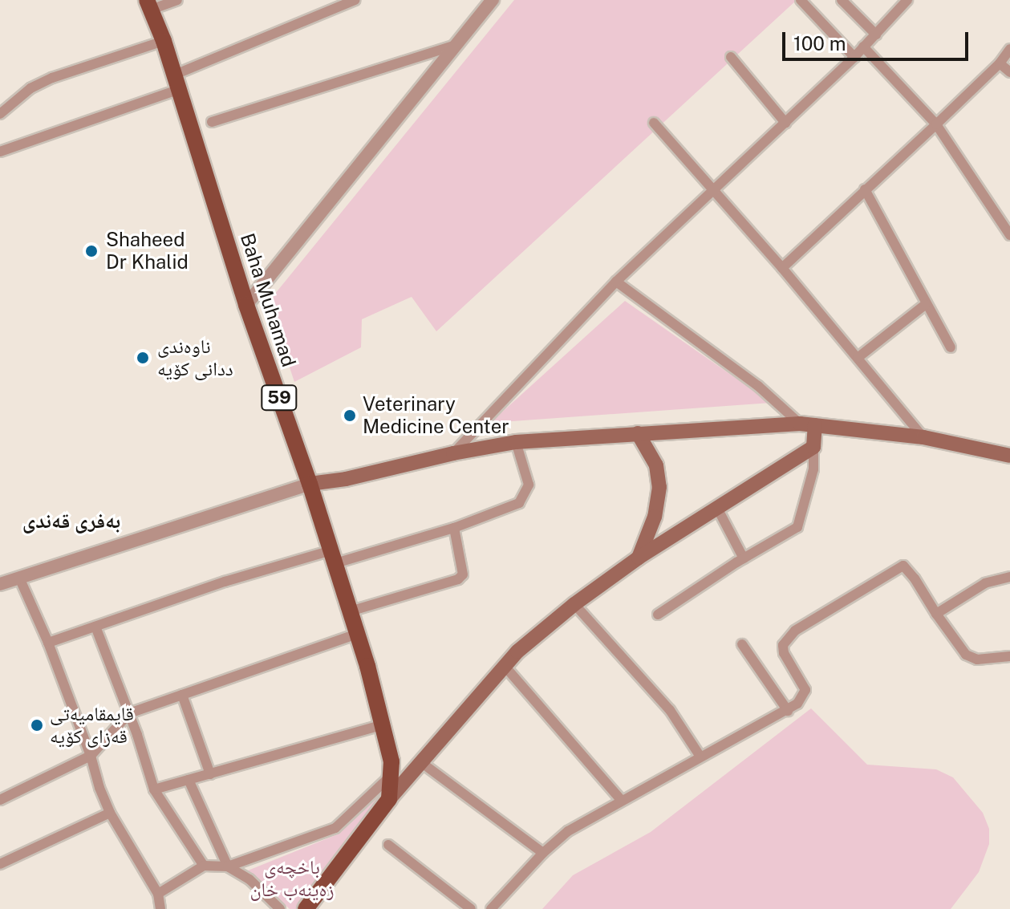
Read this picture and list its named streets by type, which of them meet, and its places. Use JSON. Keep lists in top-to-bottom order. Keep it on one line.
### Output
{"streets":{"main road":["Baha Muhamad","59"]},"crossings":[["Baha Muhamad","59"]],"districts":["بەفری قەندی"],"parks":["باخچه‌ی زه‌ینه‌ب خان"],"places":["Shaheed Dr Khalid","ناوەندی ددانی کۆیە","Veterinary Medicine Center","قایمقامیه‌تی قه‌زای كۆیه‌"],"scale_bar":"100 m"}
